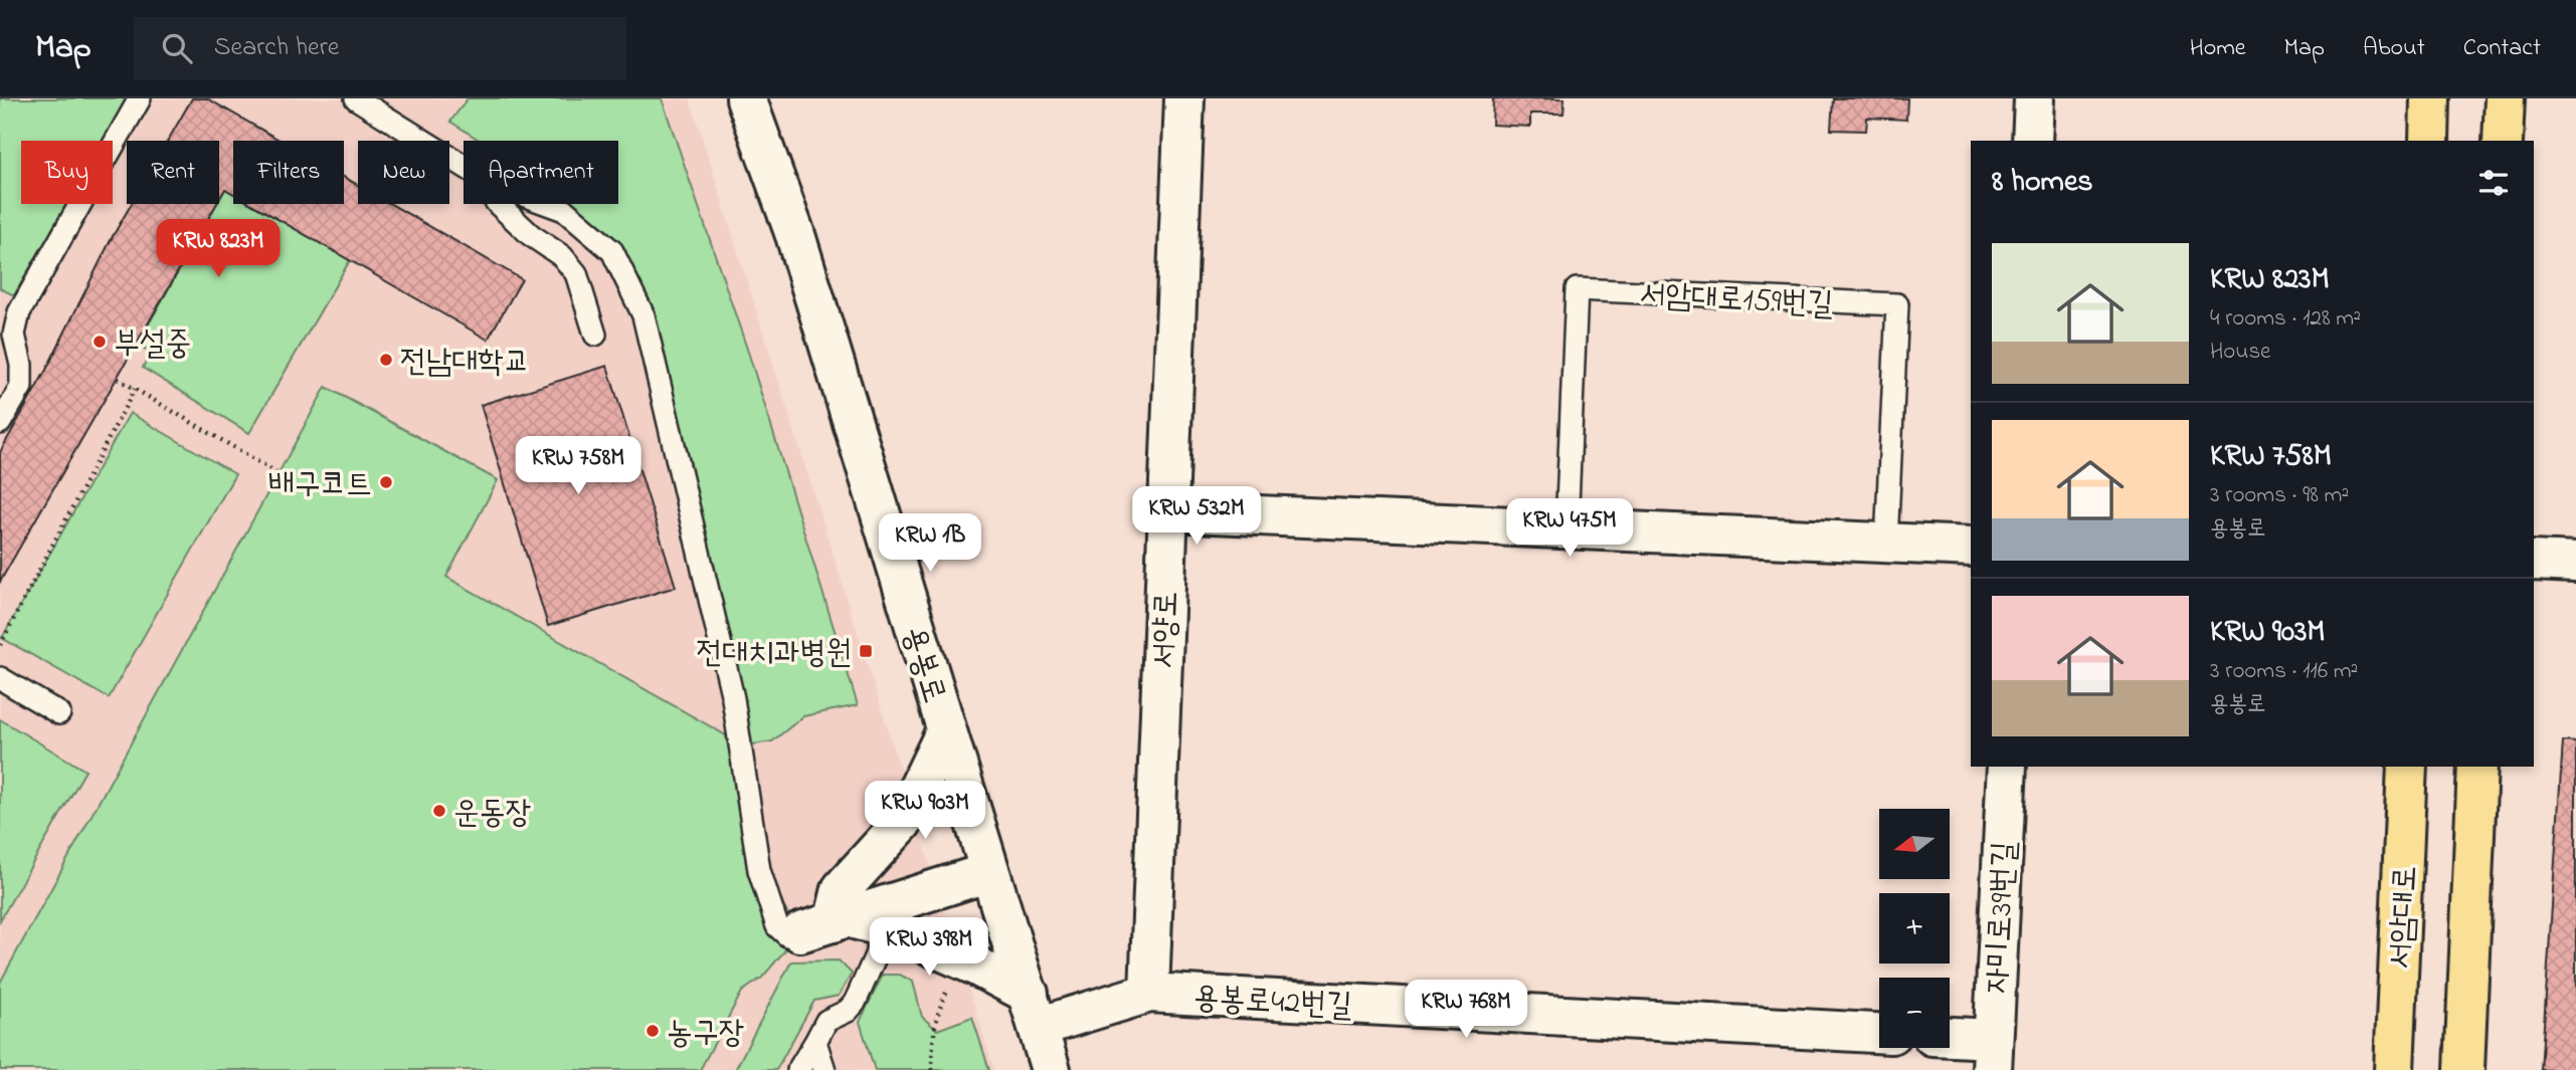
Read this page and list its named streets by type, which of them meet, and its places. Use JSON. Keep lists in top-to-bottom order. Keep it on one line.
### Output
{"streets":{"main road":["서암대로"],"street":["서양로","용봉로","자미로39번길","용봉로42번길"],"lane":["서암대로159번길"]},"crossings":[["서양로","용봉로42번길"],["용봉로","용봉로42번길"]],"places":{"other":["부설중","전남대학교","배구코트","운동장","농구장"],"transit":["전대치과병원"]},"north":"left","page":{"header":"Map","search":"Search here","nav":["Home","Map","About","Contact"],"chip":["Buy","Rent","Filters","New","Apartment"],"heading":"8 homes","price":["KRW 823M","KRW 758M","KRW 532M","KRW 475M","KRW 1B","KRW 903M","KRW 398M","KRW 768M"],"list":[{"name":"KRW 823M","note":"4 rooms · 128 m² · House"},{"name":"KRW 758M","note":"3 rooms · 98 m² · 용봉로"},{"name":"KRW 903M","note":"3 rooms · 116 m² · 용봉로"}],"map_buttons":["+","−"]}}
